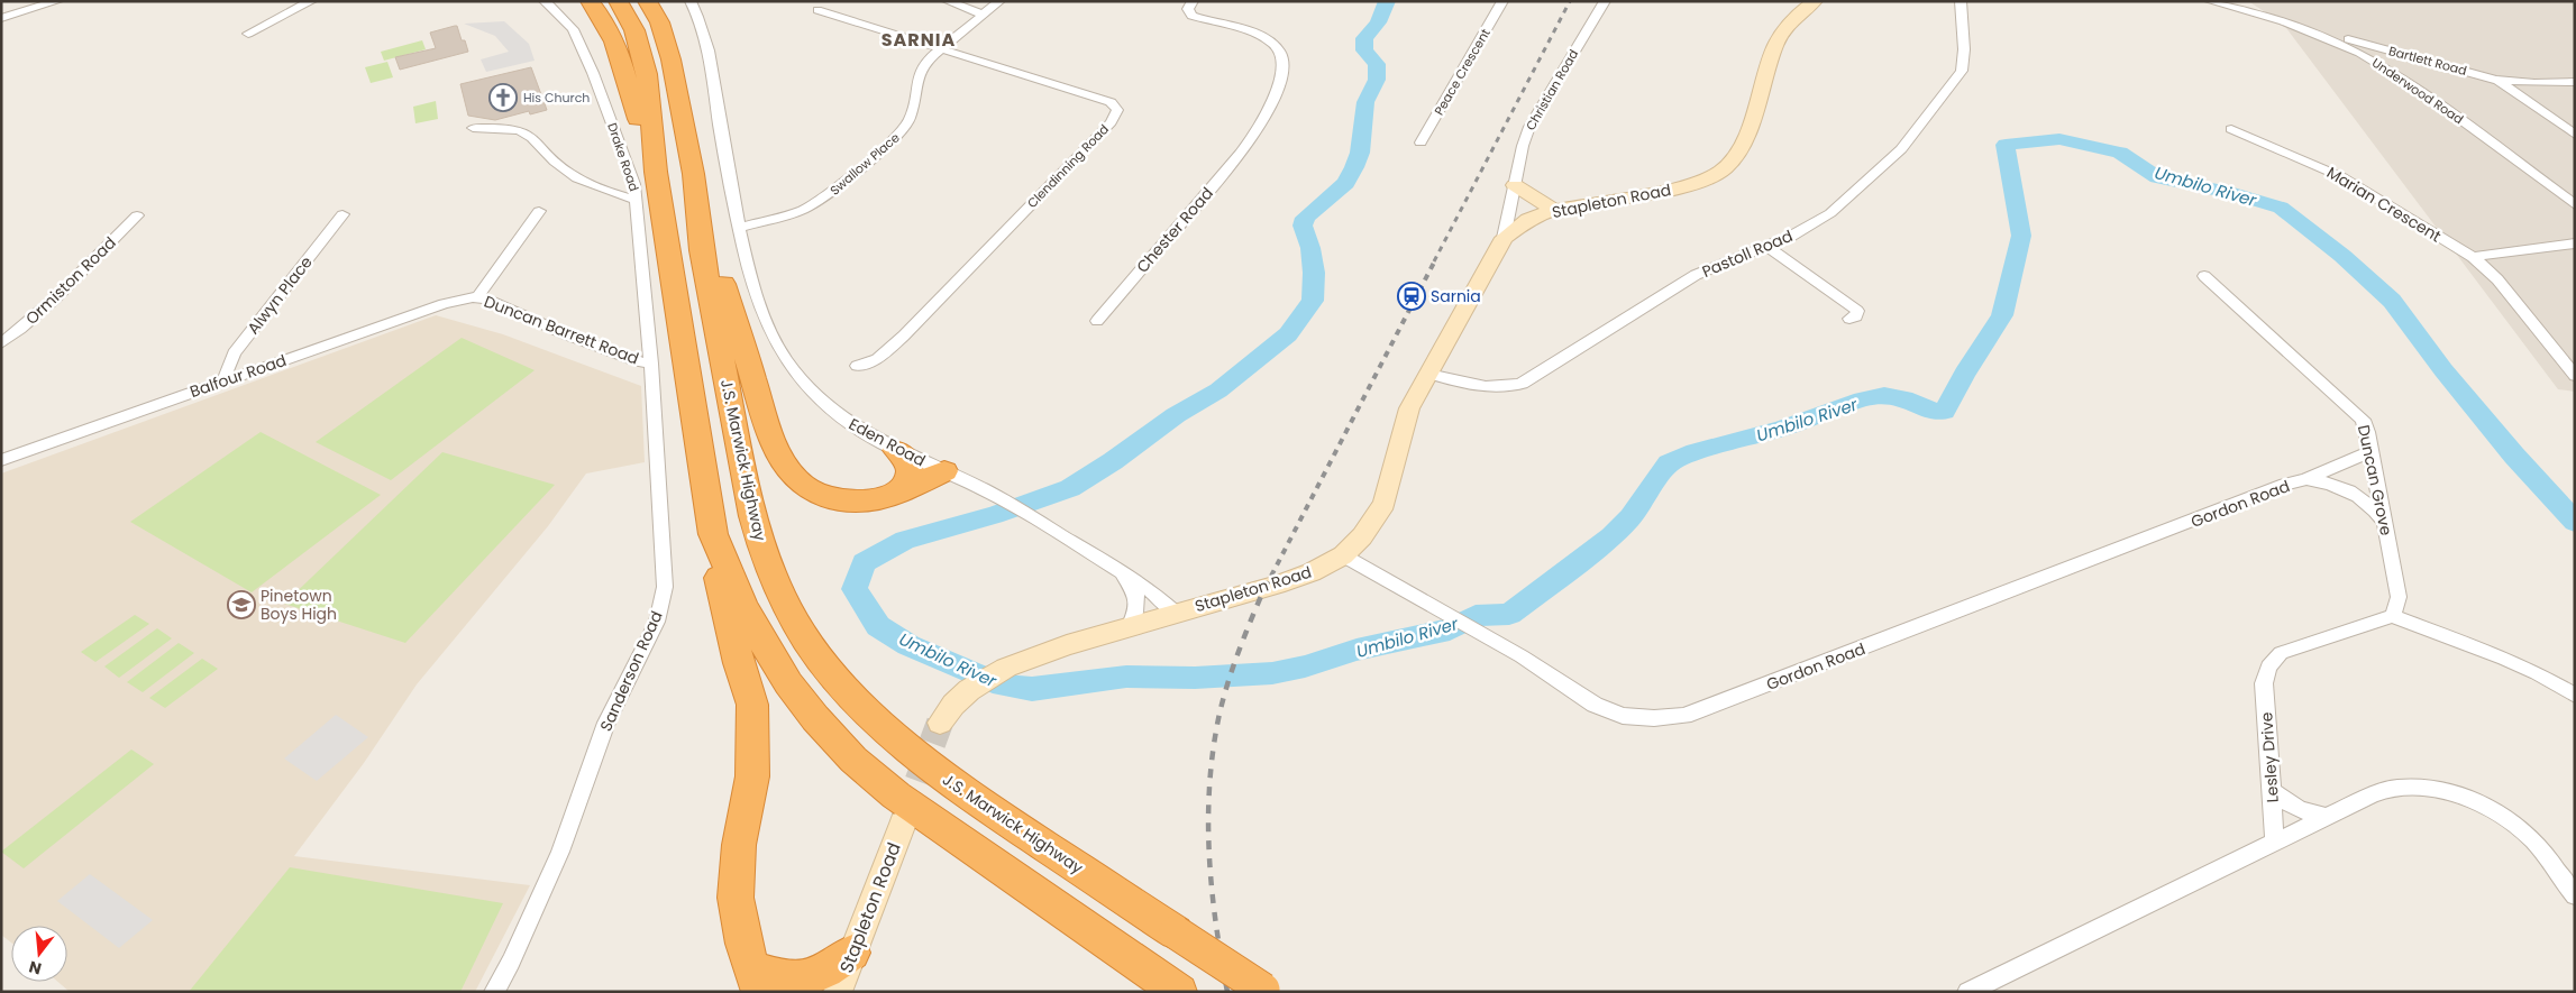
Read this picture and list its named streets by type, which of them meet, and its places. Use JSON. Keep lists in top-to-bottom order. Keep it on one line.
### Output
{"streets":{"highway":["J.S. Marwick Highway"],"main road":["Stapleton Road"],"street":["Bartlett Road","Peace Crescent","Christian Road","Underwood Road","Drake Road","Swallow Place","Clendinning Road","Marian Crescent","Chester Road","Pastoll Road","Ormiston Road","Alwyn Place","Duncan Barrett Road","Balfour Road","Eden Road","Duncan Grove","Gordon Road","Sanderson Road","Lesley Drive"]},"crossings":[["Bartlett Road","Underwood Road"],["Drake Road","Duncan Barrett Road"],["Drake Road","Sanderson Road"],["Swallow Place","Clendinning Road"],["Swallow Place","Eden Road"],["Stapleton Road","Pastoll Road"],["Stapleton Road","Eden Road"],["Stapleton Road","Gordon Road"],["Alwyn Place","Balfour Road"],["Duncan Barrett Road","Balfour Road"],["Duncan Barrett Road","Sanderson Road"],["Duncan Grove","Gordon Road"],["Duncan Grove","Lesley Drive"]],"districts":["SARNIA"],"water":["Umbilo River"],"places":{"church":["His Church"],"station":["Sarnia"],"school or university":["Pinetown Boys High"]},"north":"bottom"}
